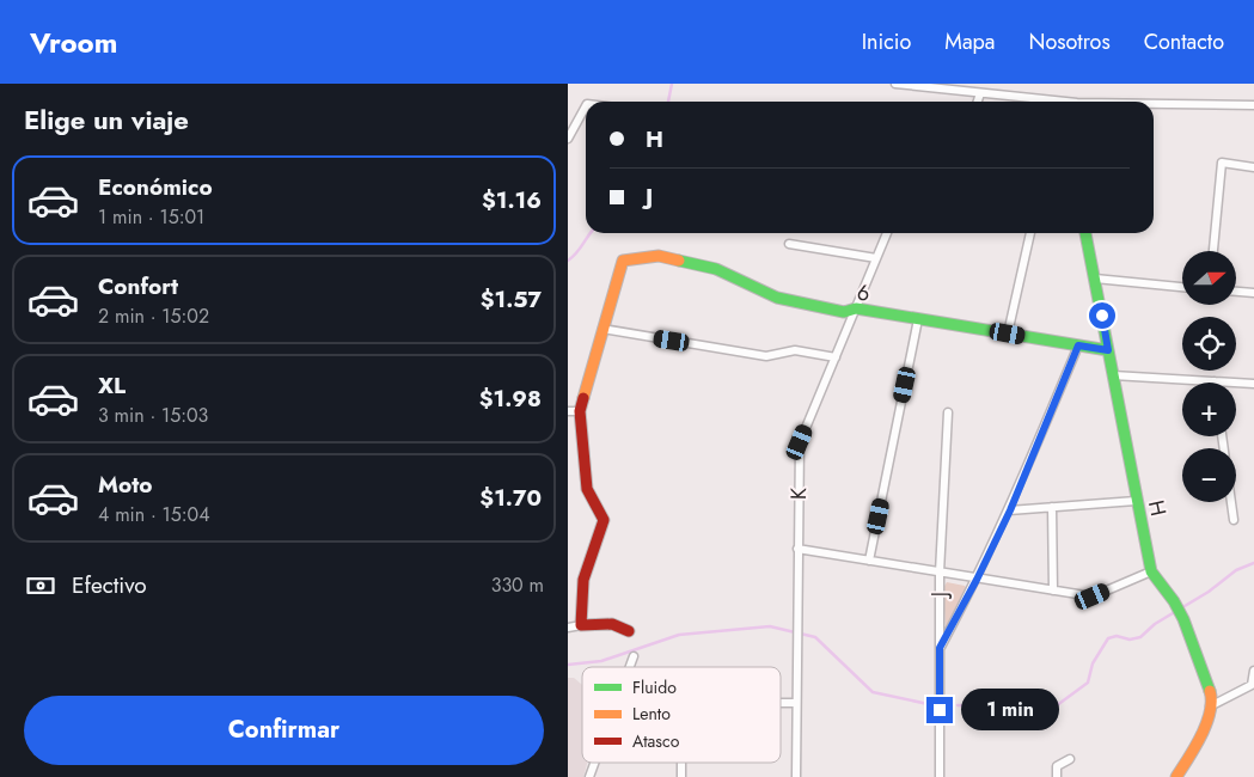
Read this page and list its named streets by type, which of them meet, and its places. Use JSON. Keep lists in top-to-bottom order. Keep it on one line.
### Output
{"streets":{"street":["6","K","H","J"]},"crossings":[["6","K"],["6","H"]],"legend":["Fluido","Lento","Atasco"],"north":"right","page":{"header":"Vroom","nav":["Inicio","Mapa","Nosotros","Contacto"],"heading":"Elige un viaje","banner":["H","J"],"list":[{"name":"Económico","note":"1 min · 15:01","value":"$1.16"},{"name":"Confort","note":"2 min · 15:02","value":"$1.57"},{"name":"XL","note":"3 min · 15:03","value":"$1.98"},{"name":"Moto","note":"4 min · 15:04","value":"$1.70"}],"map_buttons":["+","−"],"pay":["Efectivo","330 m"],"buttons":"Confirmar","bubble":"1 min"}}
